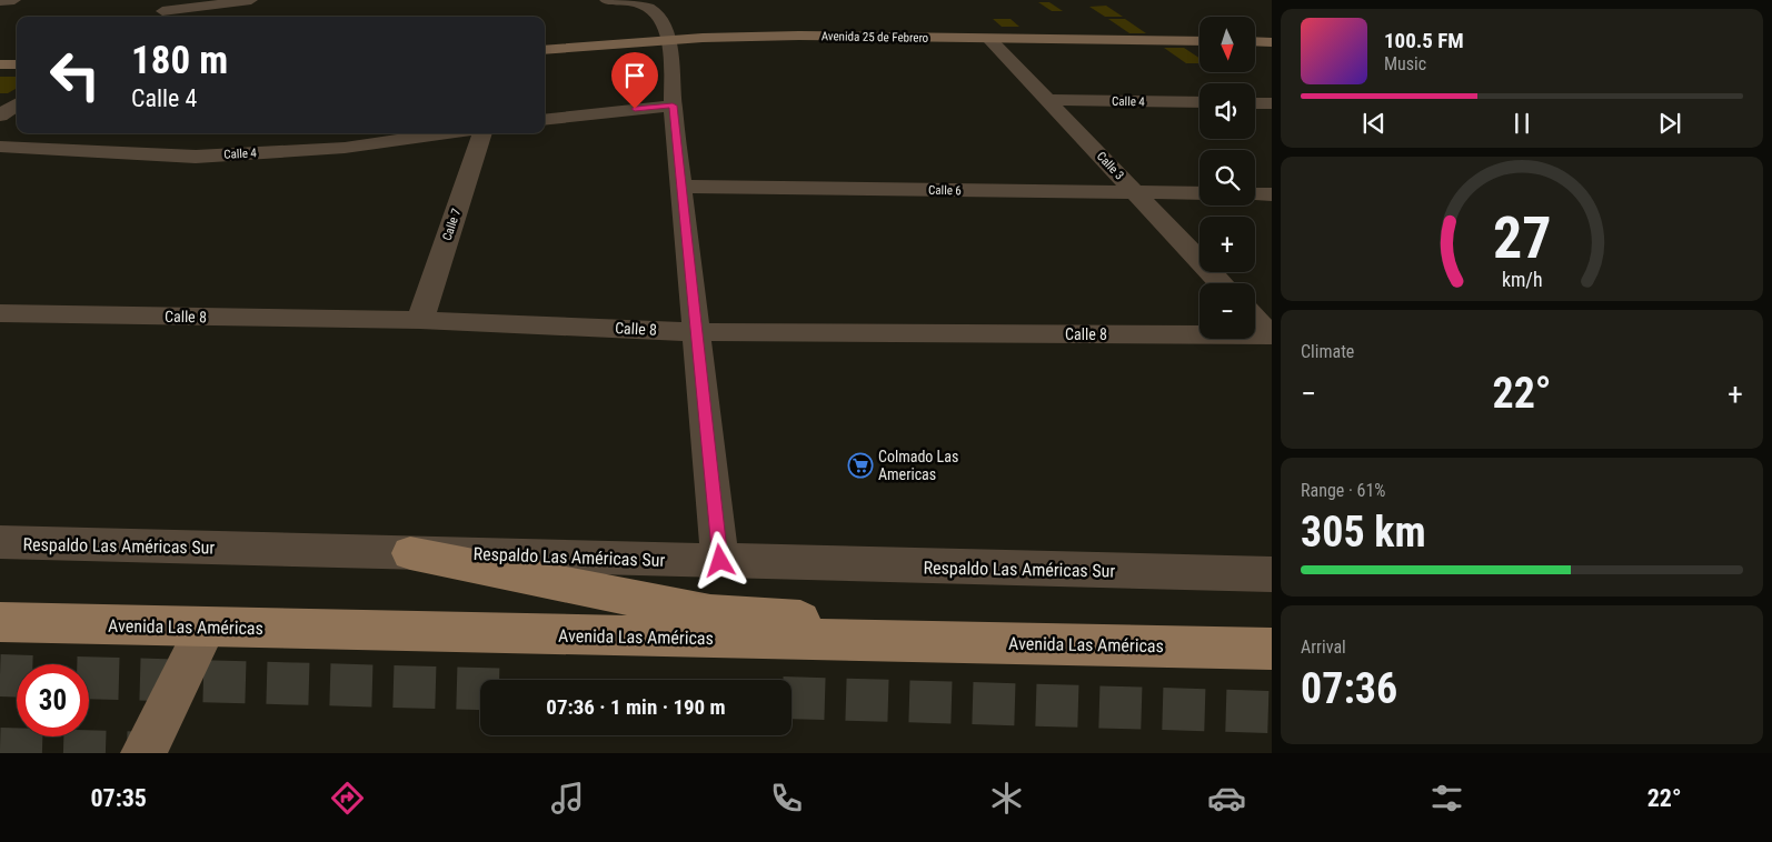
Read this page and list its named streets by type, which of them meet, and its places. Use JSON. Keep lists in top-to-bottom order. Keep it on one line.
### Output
{"streets":{"main road":["Avenida 25 de Febrero","Avenida Las Américas"],"street":["Calle 4","Calle 3","Calle 6","Calle 7","Calle 8","Respaldo Las Américas Sur"]},"crossings":[["Avenida 25 de Febrero","Calle 3"],["Calle 4","Calle 3"],["Calle 3","Calle 6"],["Calle 7","Calle 8"]],"places":{"supermarket":["Colmado Las Americas"]},"north":"bottom","page":{"map_buttons":["+","−"],"turn":["180 m","Calle 4"],"song":["100.5 FM","Music"],"tile":["Climate",["Range · 61%","305 km"],["Arrival","07:36"]],"heat":["−","22°","+"],"limit":"30","trip":"07:36 · 1 min · 190 m","tabs":["07:35","22°"],"gauge":["27","km/h"]}}
